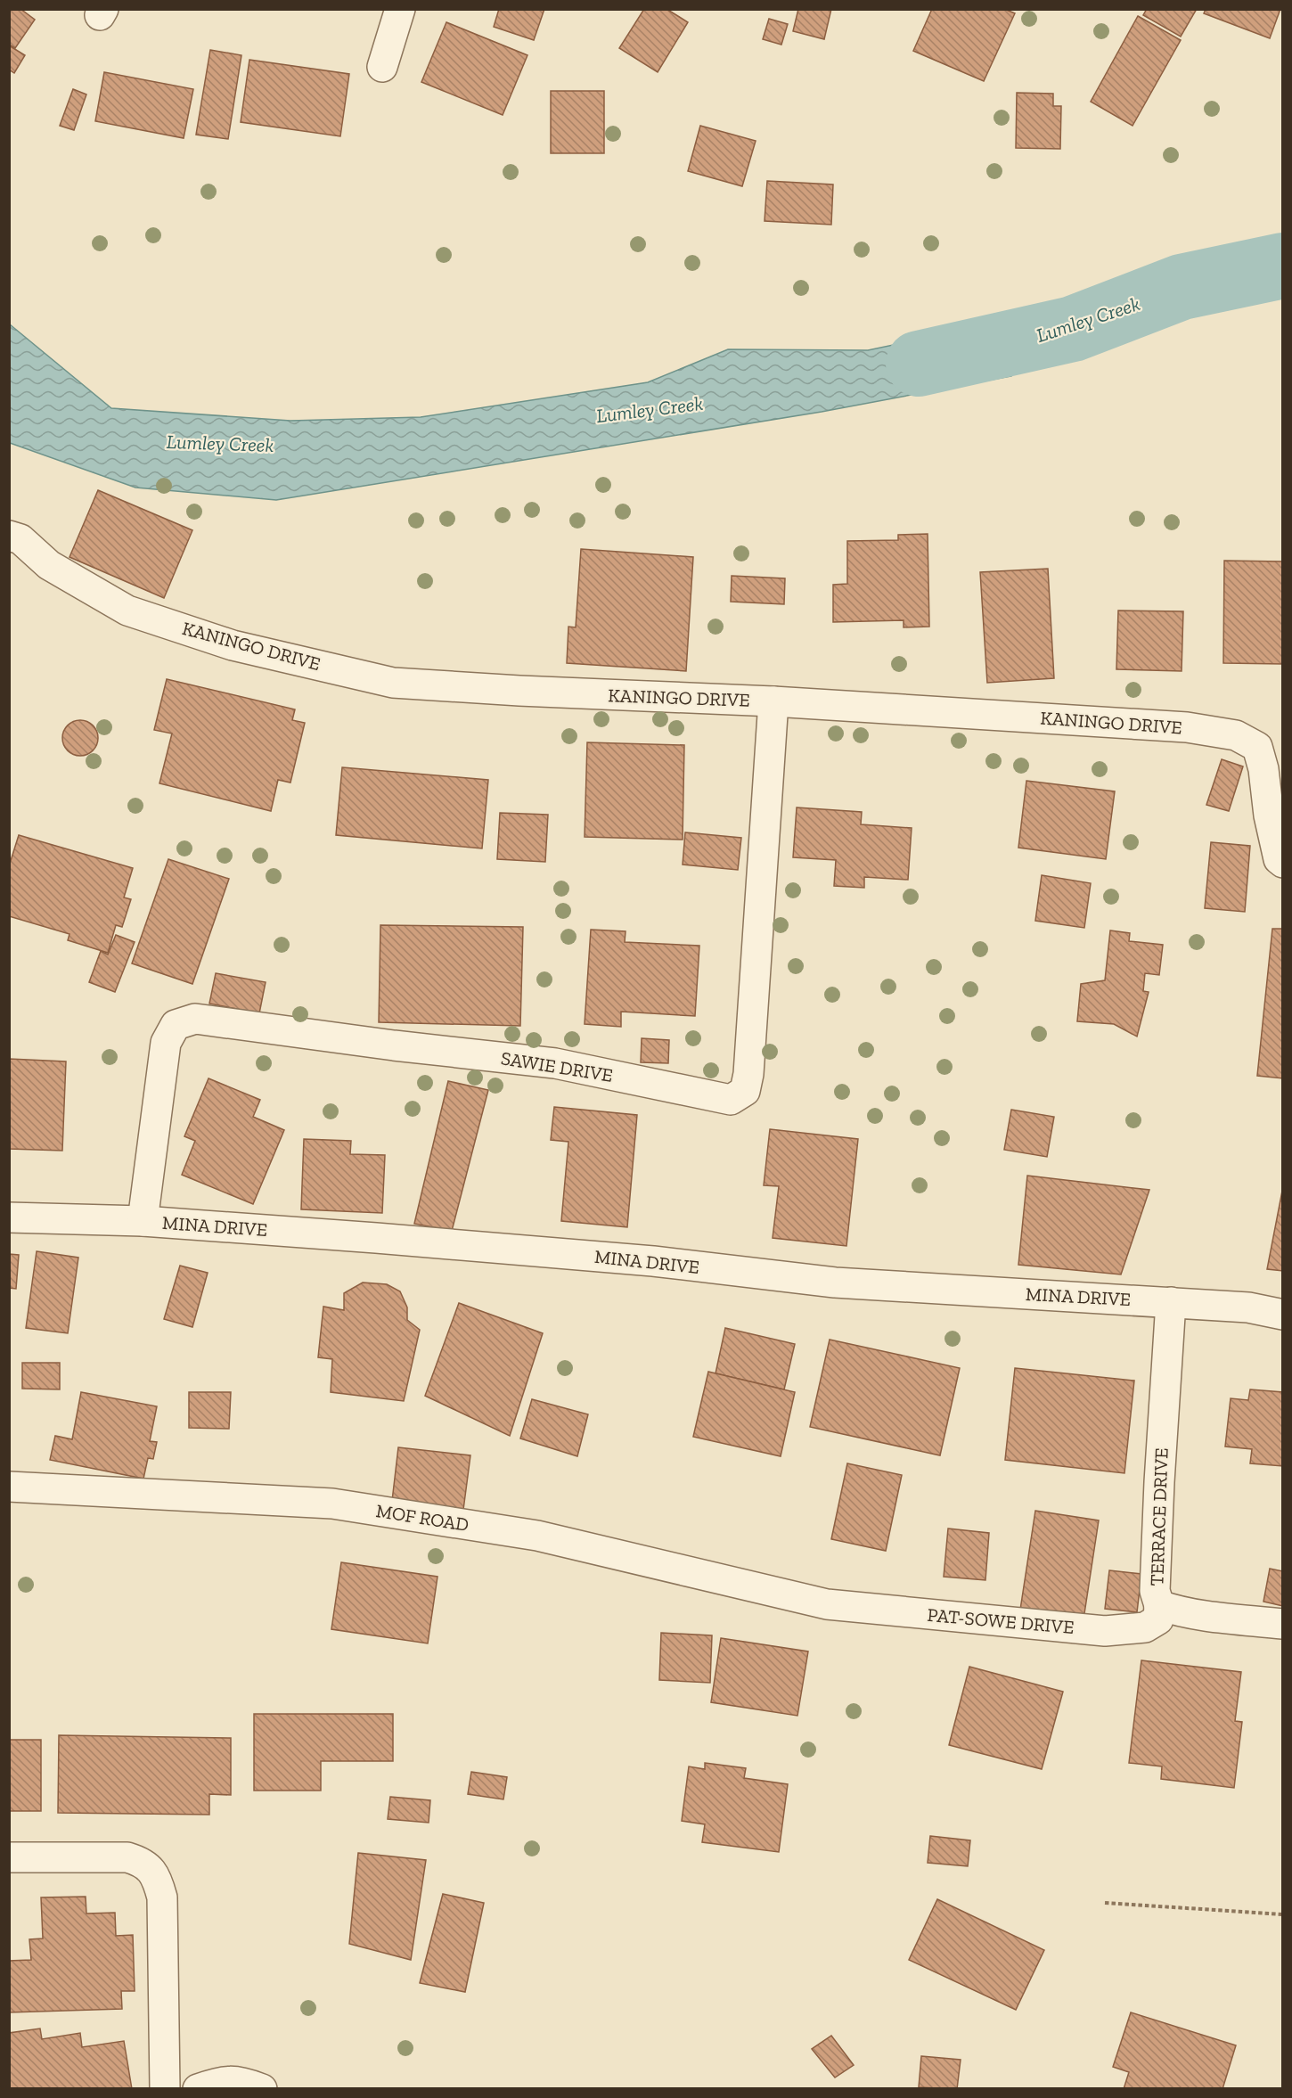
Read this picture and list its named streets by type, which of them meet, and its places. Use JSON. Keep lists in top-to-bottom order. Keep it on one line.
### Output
{"streets":{"street":["KANINGO DRIVE","SAWIE DRIVE","MINA DRIVE","TERRACE DRIVE","MOF ROAD","PAT-SOWE DRIVE"]},"crossings":[["KANINGO DRIVE","SAWIE DRIVE"],["SAWIE DRIVE","MINA DRIVE"],["MINA DRIVE","TERRACE DRIVE"],["TERRACE DRIVE","PAT-SOWE DRIVE"],["MOF ROAD","PAT-SOWE DRIVE"]],"water":["Lumley Creek"]}
